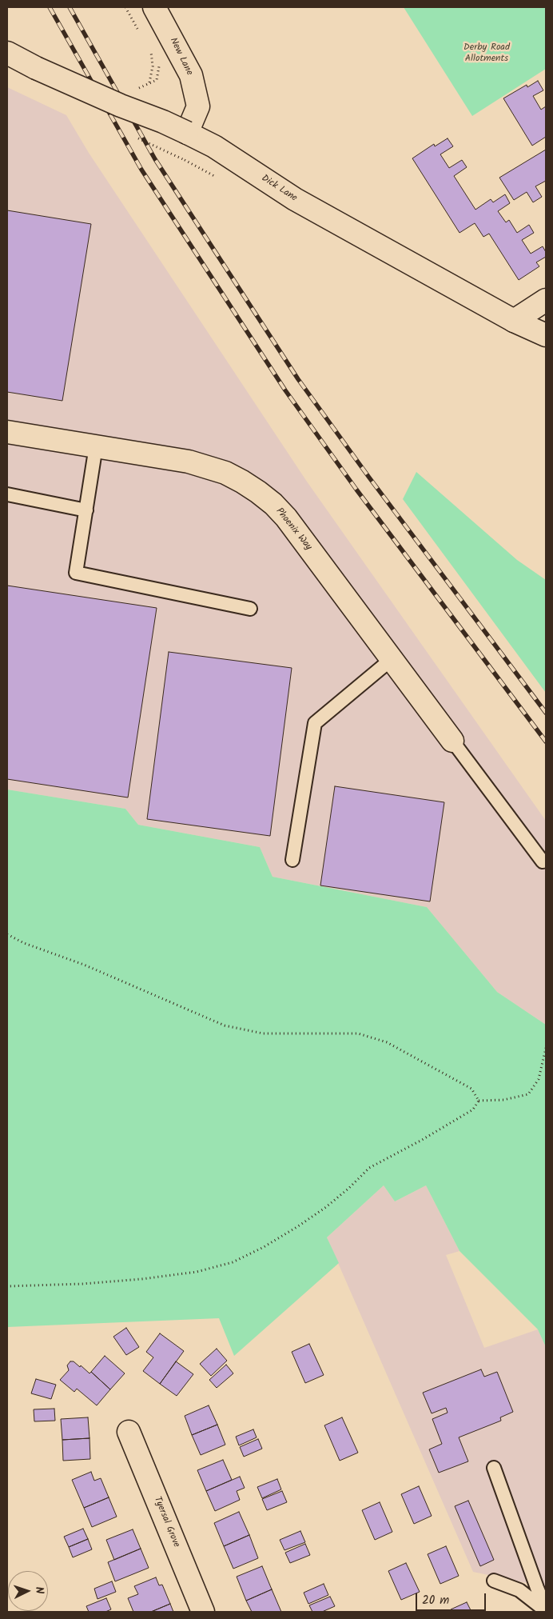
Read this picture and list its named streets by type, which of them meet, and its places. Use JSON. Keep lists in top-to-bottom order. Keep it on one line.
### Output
{"streets":{"street":["New Lane","Dick Lane","Phoenix Way","Tyersal Grove"]},"crossings":[["New Lane","Dick Lane"]],"parks":["Derby Road Allotments"],"scale_bar":"20 m","north":"right"}
